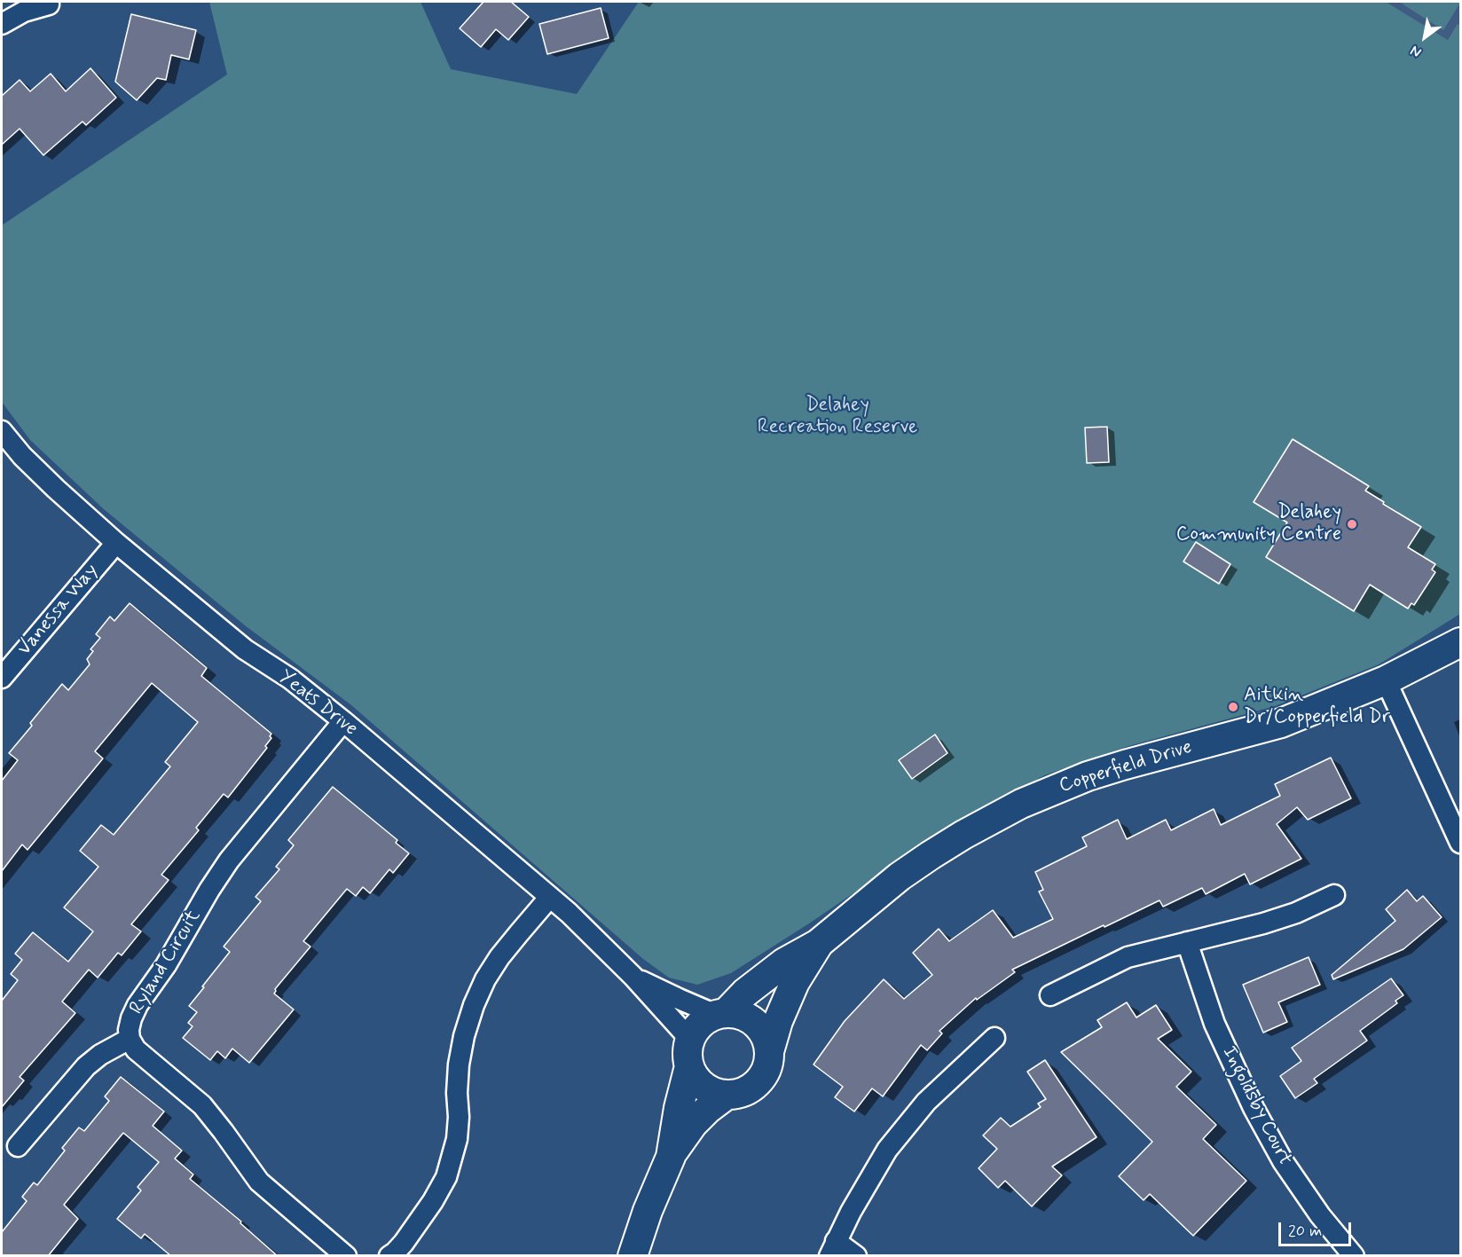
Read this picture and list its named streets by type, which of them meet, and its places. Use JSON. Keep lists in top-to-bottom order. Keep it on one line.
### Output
{"streets":{"street":["Vanessa Way","Yeats Drive","Copperfield Drive","Ryland Circuit","Ingoldsby Court"]},"crossings":[["Vanessa Way","Yeats Drive"],["Yeats Drive","Copperfield Drive"],["Yeats Drive","Ryland Circuit"]],"parks":["Delahey Recreation Reserve"],"places":["Delahey Community Centre","Aitkin Dr/Copperfield Dr"],"scale_bar":"20 m","north":"bottom left"}
